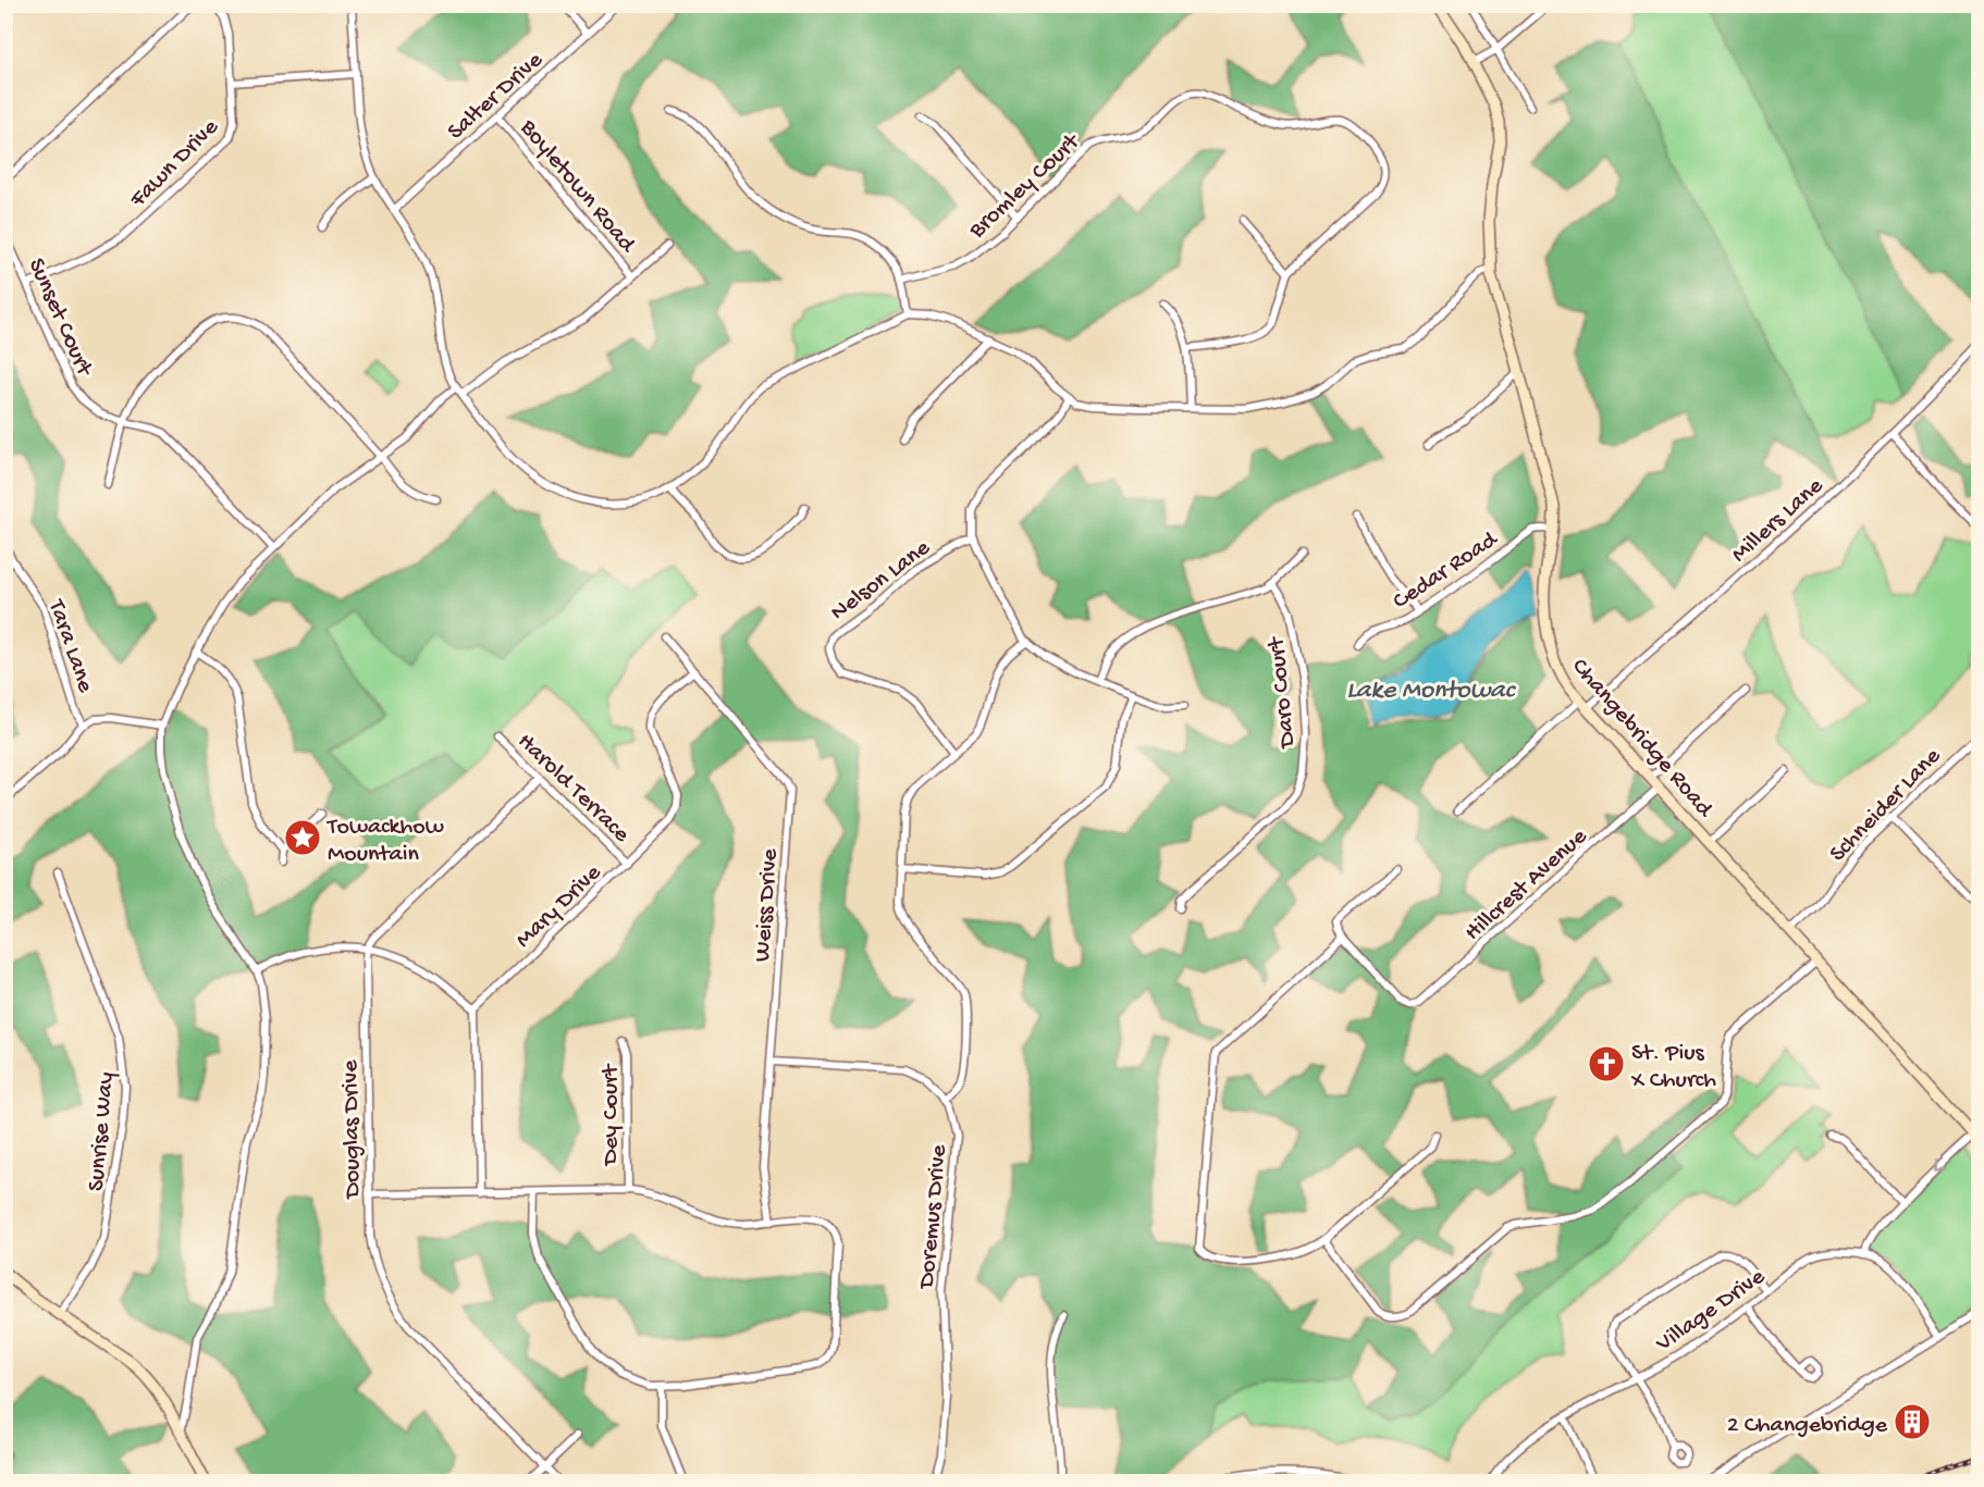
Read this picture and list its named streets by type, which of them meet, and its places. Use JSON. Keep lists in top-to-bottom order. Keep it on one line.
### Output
{"streets":{"main road":["Changebridge Road"],"street":["Salter Drive","Fawn Drive","Boyletown Road","Bromley Court","Sunset Court","Millers Lane","Cedar Road","Nelson Lane","Tara Lane","Daro Court","Harold Terrace","Schneider Lane","Hillcrest Avenue","Mary Drive","Weiss Drive","Dey Court","Douglas Drive","Sunrise Way","Doremus Drive","Village Drive"]},"crossings":[["Salter Drive","Boyletown Road"],["Fawn Drive","Sunset Court"],["Millers Lane","Changebridge Road"],["Cedar Road","Changebridge Road"],["Changebridge Road","Schneider Lane"],["Changebridge Road","Hillcrest Avenue"],["Harold Terrace","Mary Drive"],["Mary Drive","Weiss Drive"]],"water":["Lake Montowac"],"places":{"place":["Towackhow Mountain"],"church":["St. Pius X Church"],"building":["2 Changebridge"]}}
